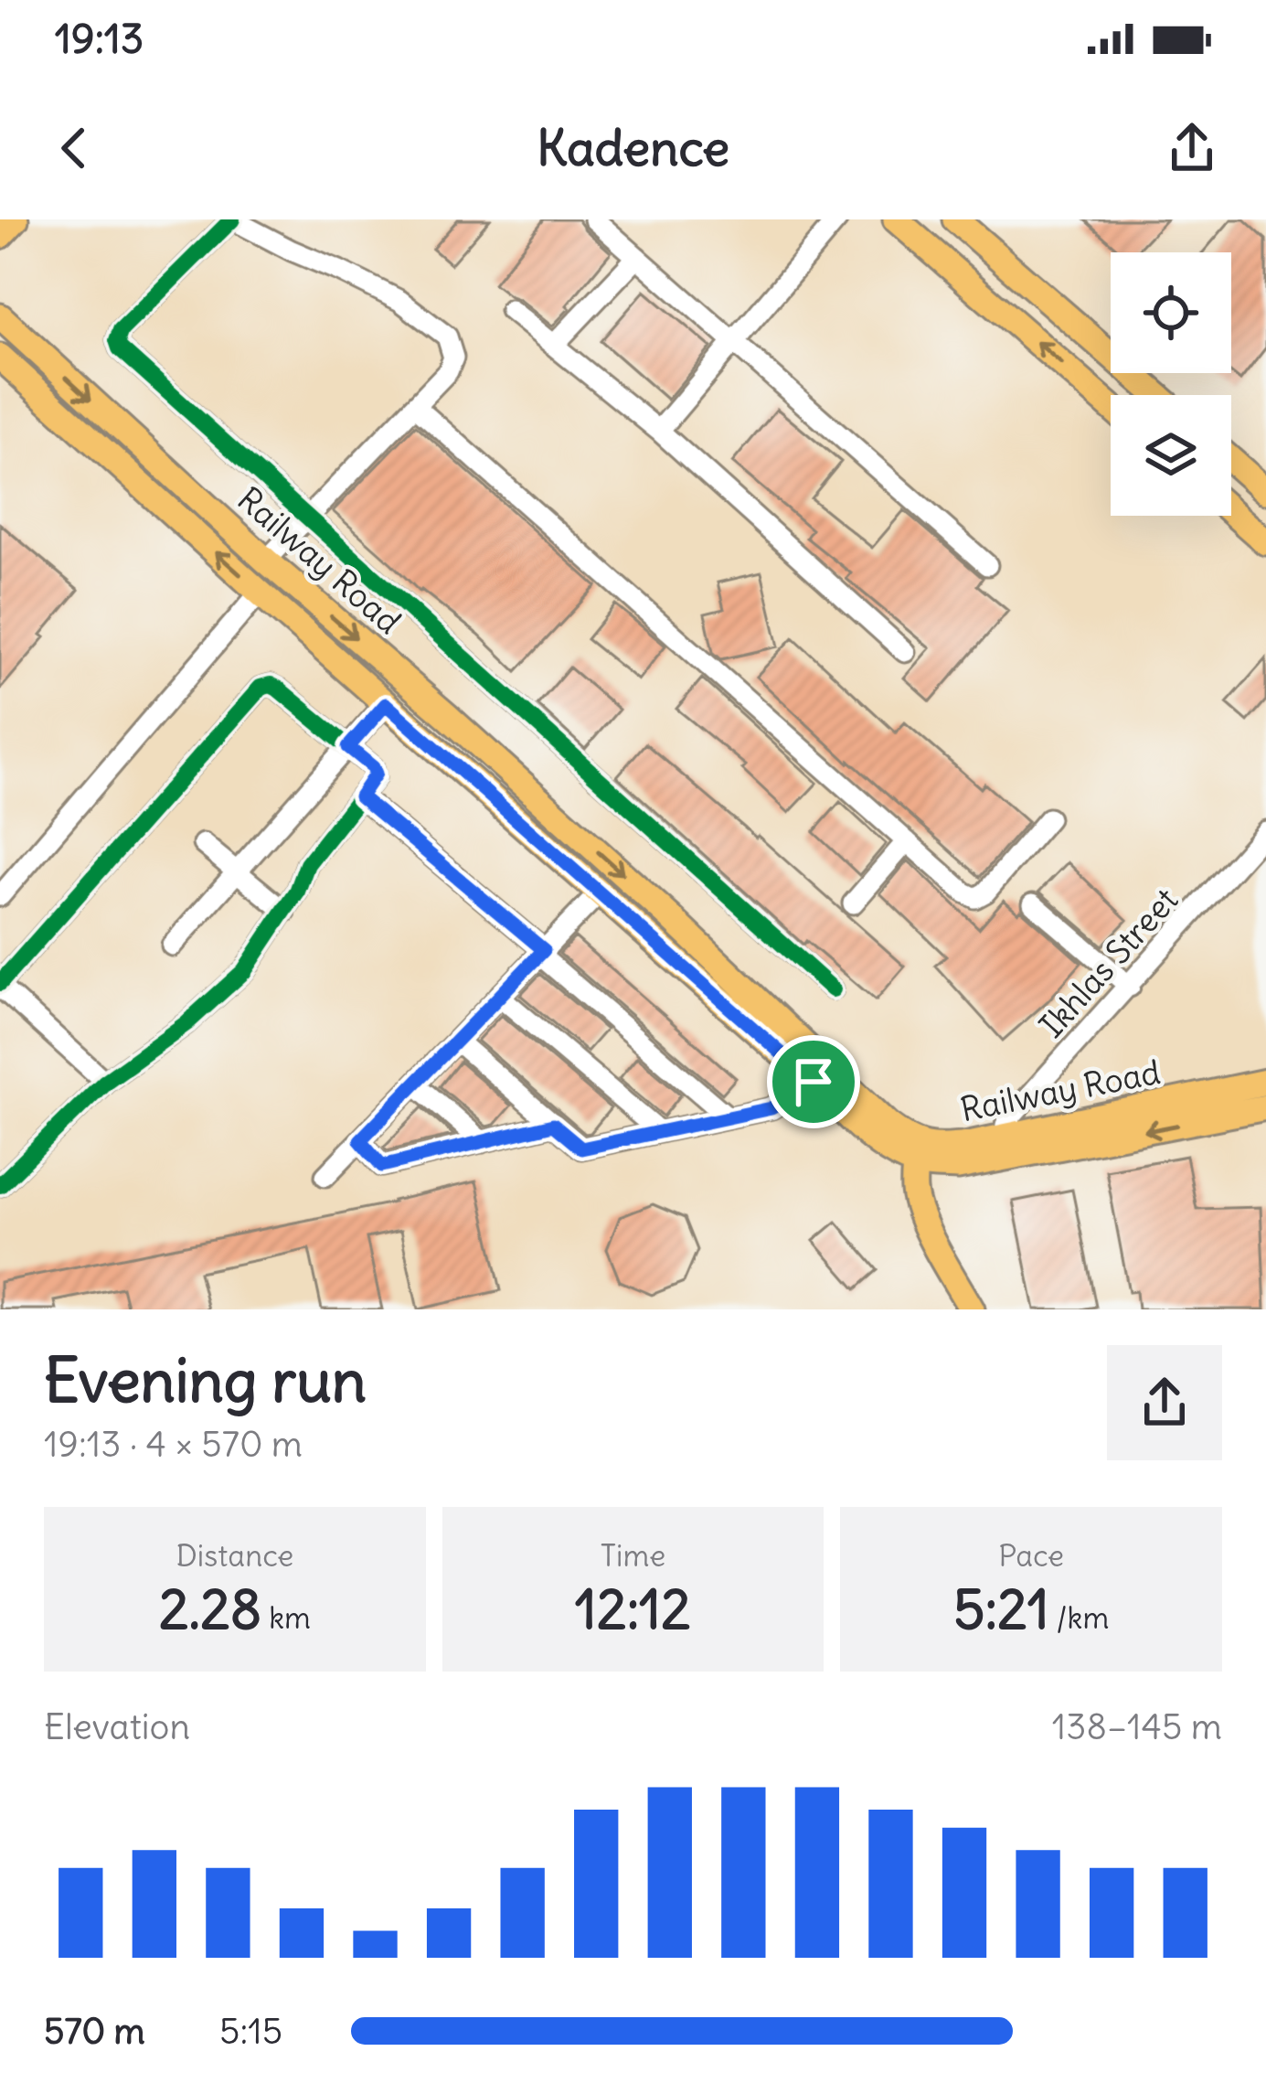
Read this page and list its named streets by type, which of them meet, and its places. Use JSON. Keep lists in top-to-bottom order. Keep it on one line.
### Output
{"streets":{"main road":["Railway Road"],"street":["Ikhlas Street"]},"crossings":[["Railway Road","Ikhlas Street"]],"page":{"status":"19:13","header":"Kadence","heading":["Evening run","19:13 · 4 × 570 m"],"stats":[["Distance","2.28 km"],["Time","12:12"],["Pace","5:21 /km"]],"chart":["Elevation","138–145 m"],"list":[{"name":"570 m","note":"5:15"}]}}
